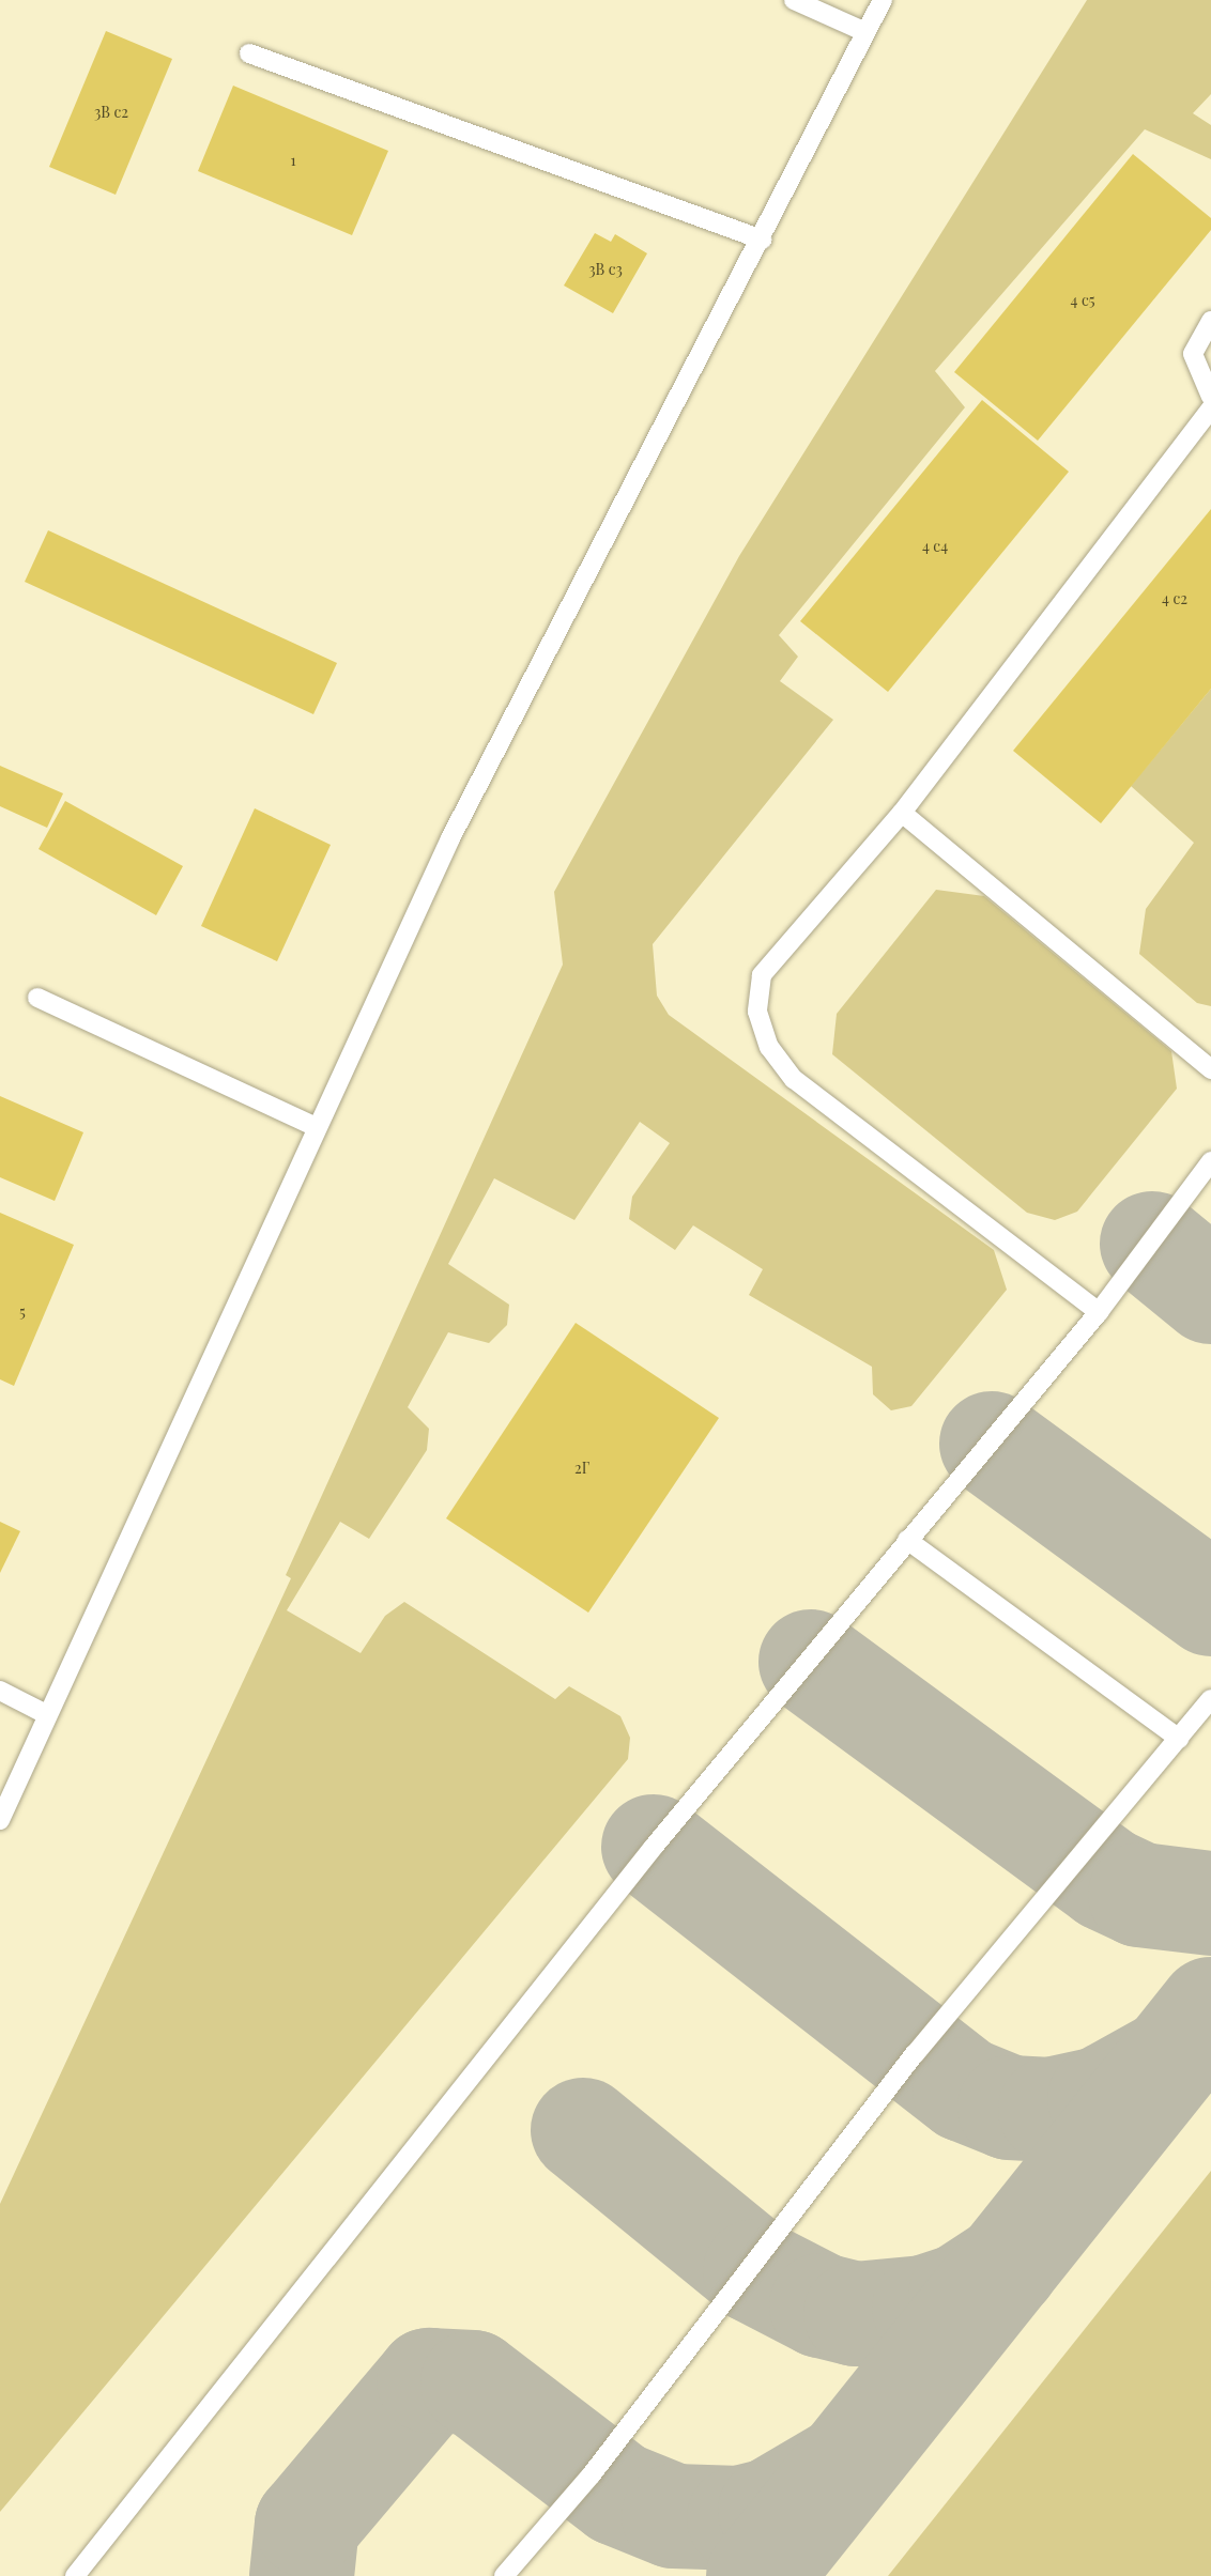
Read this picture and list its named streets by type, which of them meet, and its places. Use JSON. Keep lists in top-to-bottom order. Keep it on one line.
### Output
{"house_numbers":["3В с2","1","3В с3","4 с5","4 с4","4 с2","5","2Г"]}
